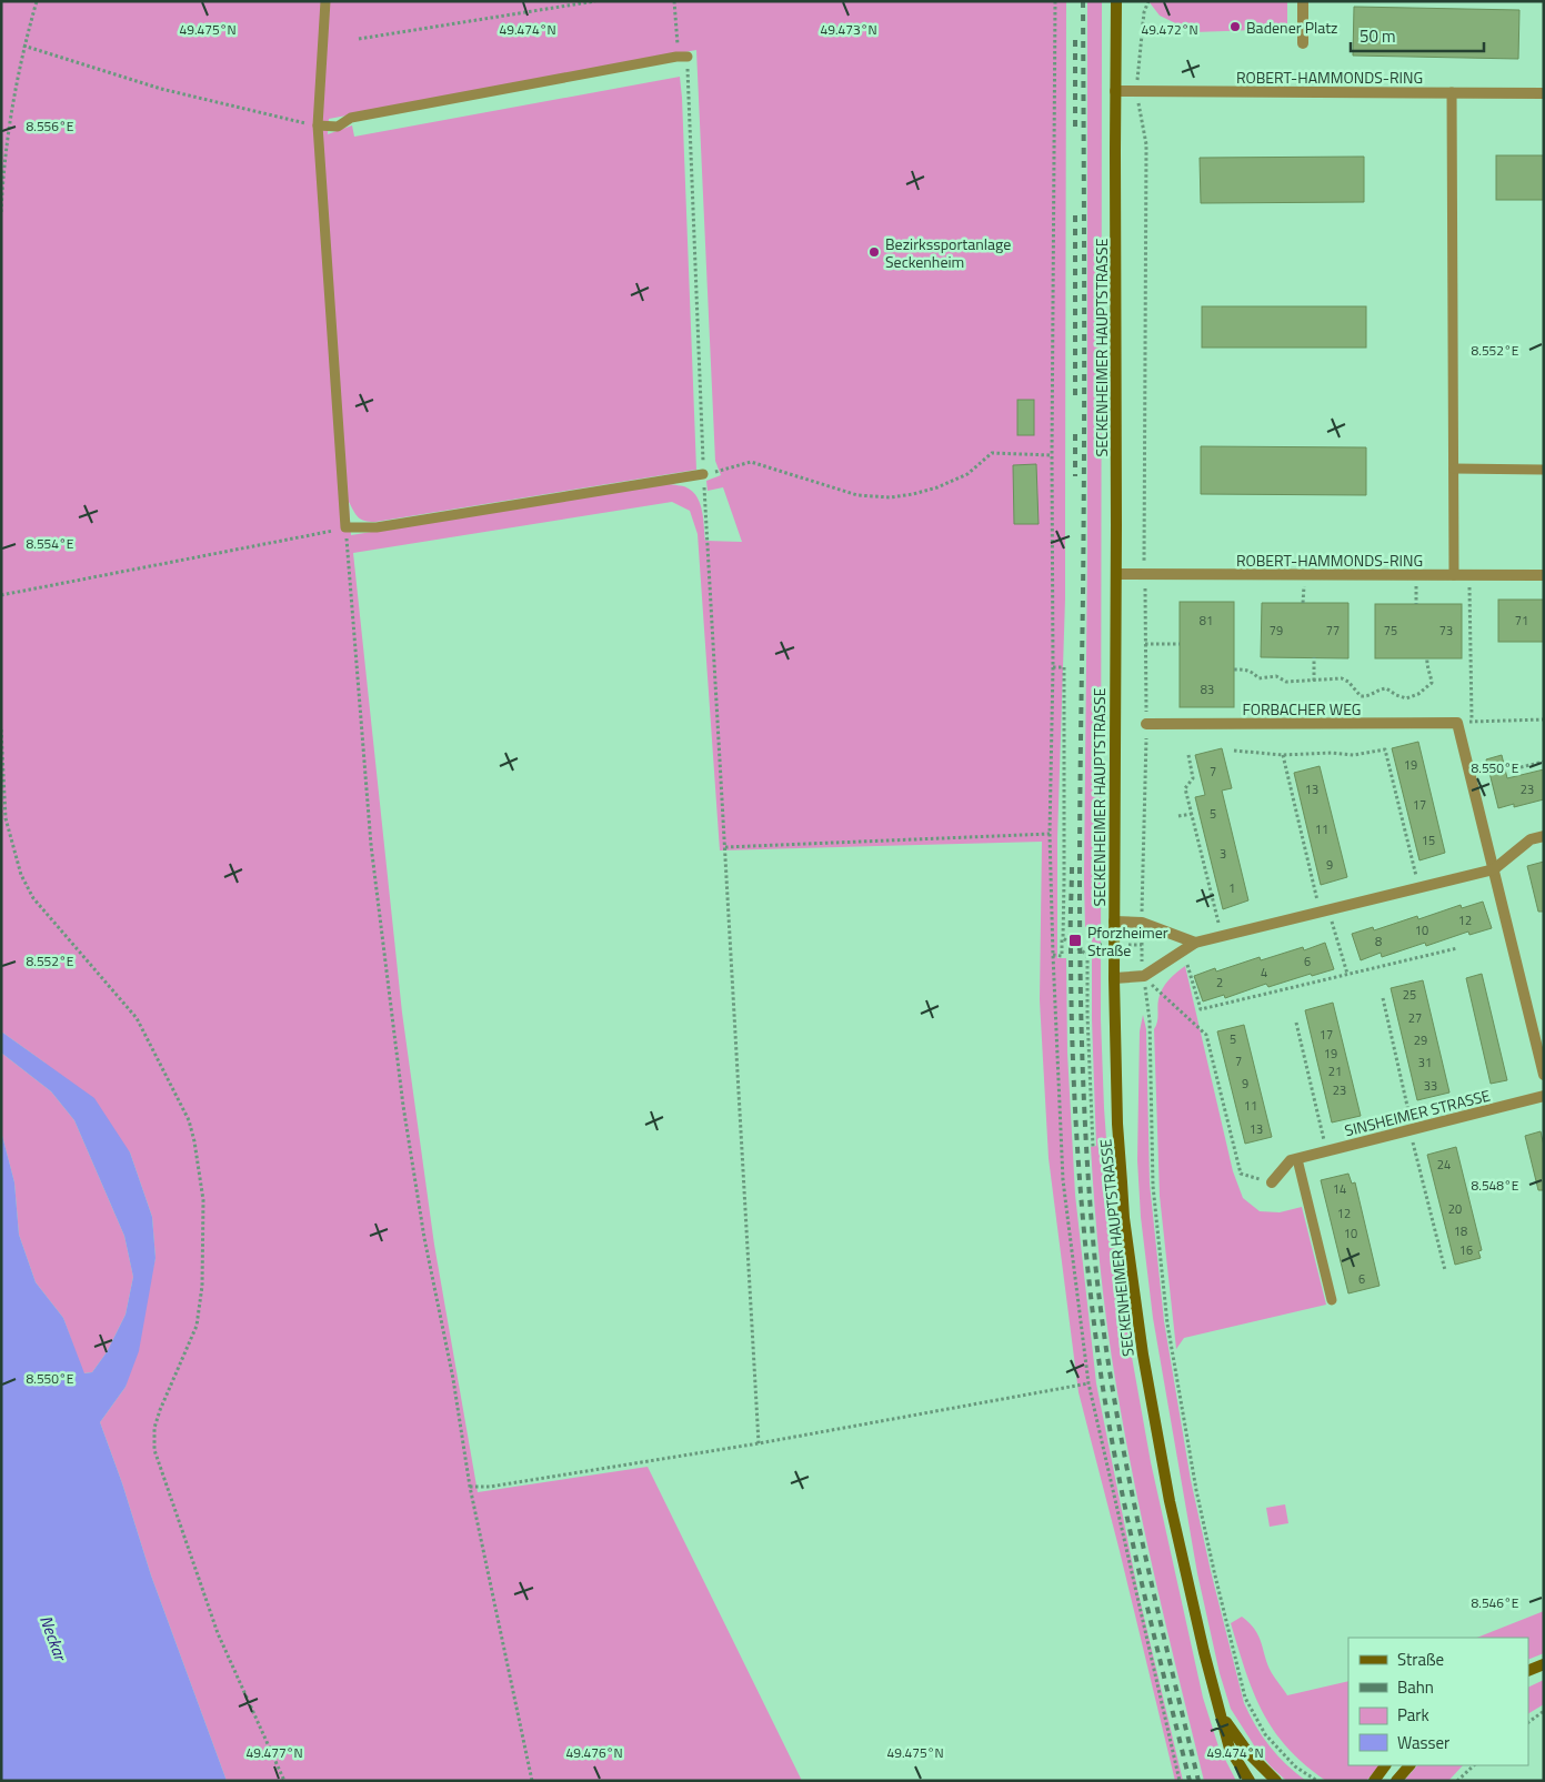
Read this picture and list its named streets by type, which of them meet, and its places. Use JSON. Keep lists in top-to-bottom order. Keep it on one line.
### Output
{"streets":{"main road":["SECKENHEIMER HAUPTSTRASSE"],"street":["ROBERT-HAMMONDS-RING","FORBACHER WEG","SINSHEIMER STRASSE"]},"crossings":[["ROBERT-HAMMONDS-RING","SECKENHEIMER HAUPTSTRASSE"]],"water":["Neckar"],"places":{"other":["Badener Platz","Bezirkssportanlage Seckenheim"],"transit":["Pforzheimer Straße"]},"house_numbers":["81","71","79","77","75","73","83","19","7","13","23","17","5","11","15","3","9","1","12","10","8","6","4","2","25","27","17","5","29","19","7","31","21","9","33","23","11","13","24","14","20","12","18","10","16","6"],"legend":["Straße","Bahn","Park","Wasser"],"scale_bar":"50 m","coordinates":["49.475°N","49.474°N","49.473°N","49.472°N","8.556°E","8.552°E","8.554°E","8.550°E","8.548°E","8.546°E","49.477°N","49.476°N"]}
